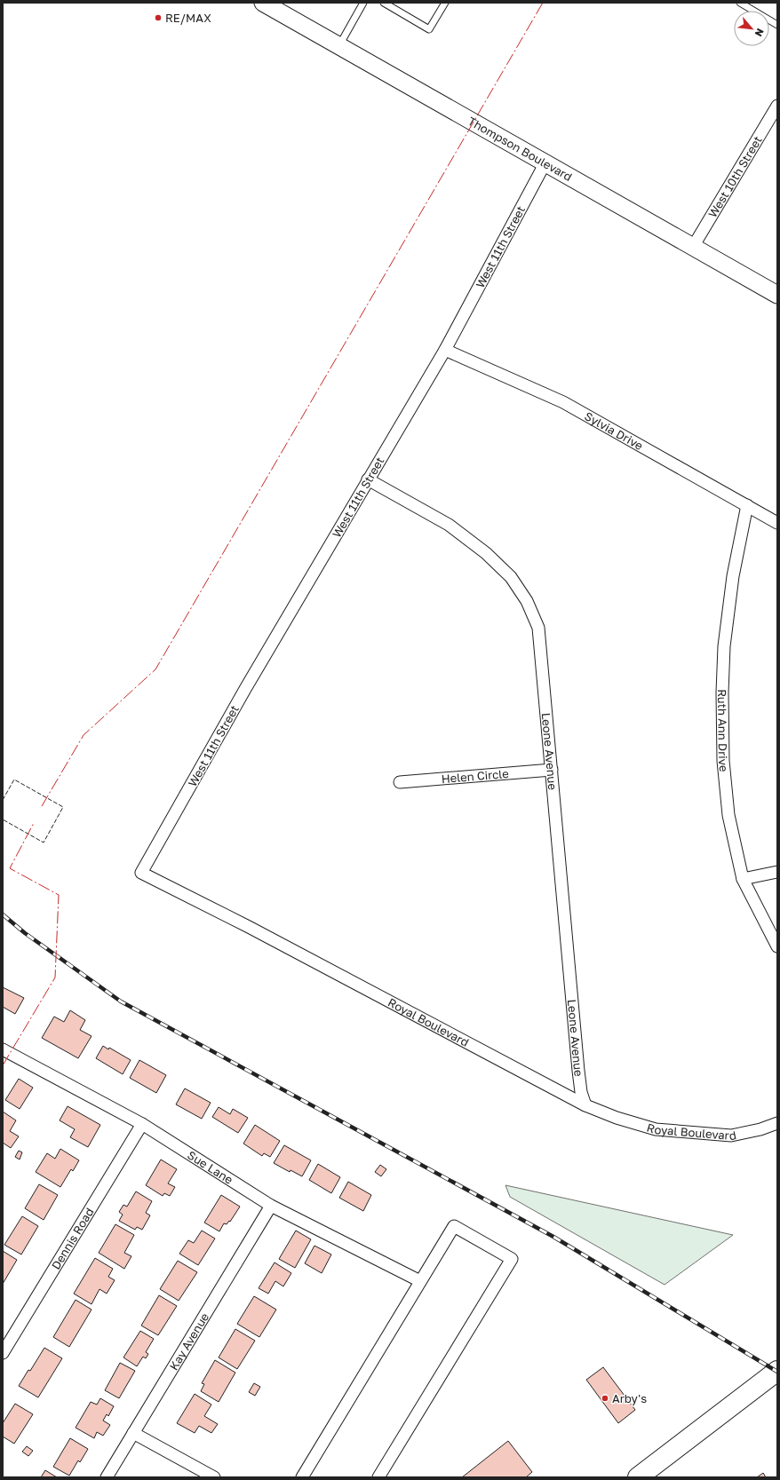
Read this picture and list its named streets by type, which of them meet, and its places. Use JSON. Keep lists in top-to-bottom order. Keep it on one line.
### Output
{"streets":{"main road":["Thompson Boulevard"],"street":["West 10th Street","West 11th Street","Sylvia Drive","Ruth Ann Drive","Leone Avenue","Helen Circle","Royal Boulevard","Sue Lane","Dennis Road","Kay Avenue"]},"crossings":[["Thompson Boulevard","West 10th Street"],["Thompson Boulevard","West 11th Street"],["West 11th Street","Sylvia Drive"],["West 11th Street","Leone Avenue"],["West 11th Street","Royal Boulevard"],["Sylvia Drive","Ruth Ann Drive"],["Leone Avenue","Helen Circle"],["Leone Avenue","Royal Boulevard"],["Sue Lane","Dennis Road"],["Sue Lane","Kay Avenue"]],"places":["RE/MAX","Arby's"],"north":"bottom right"}
